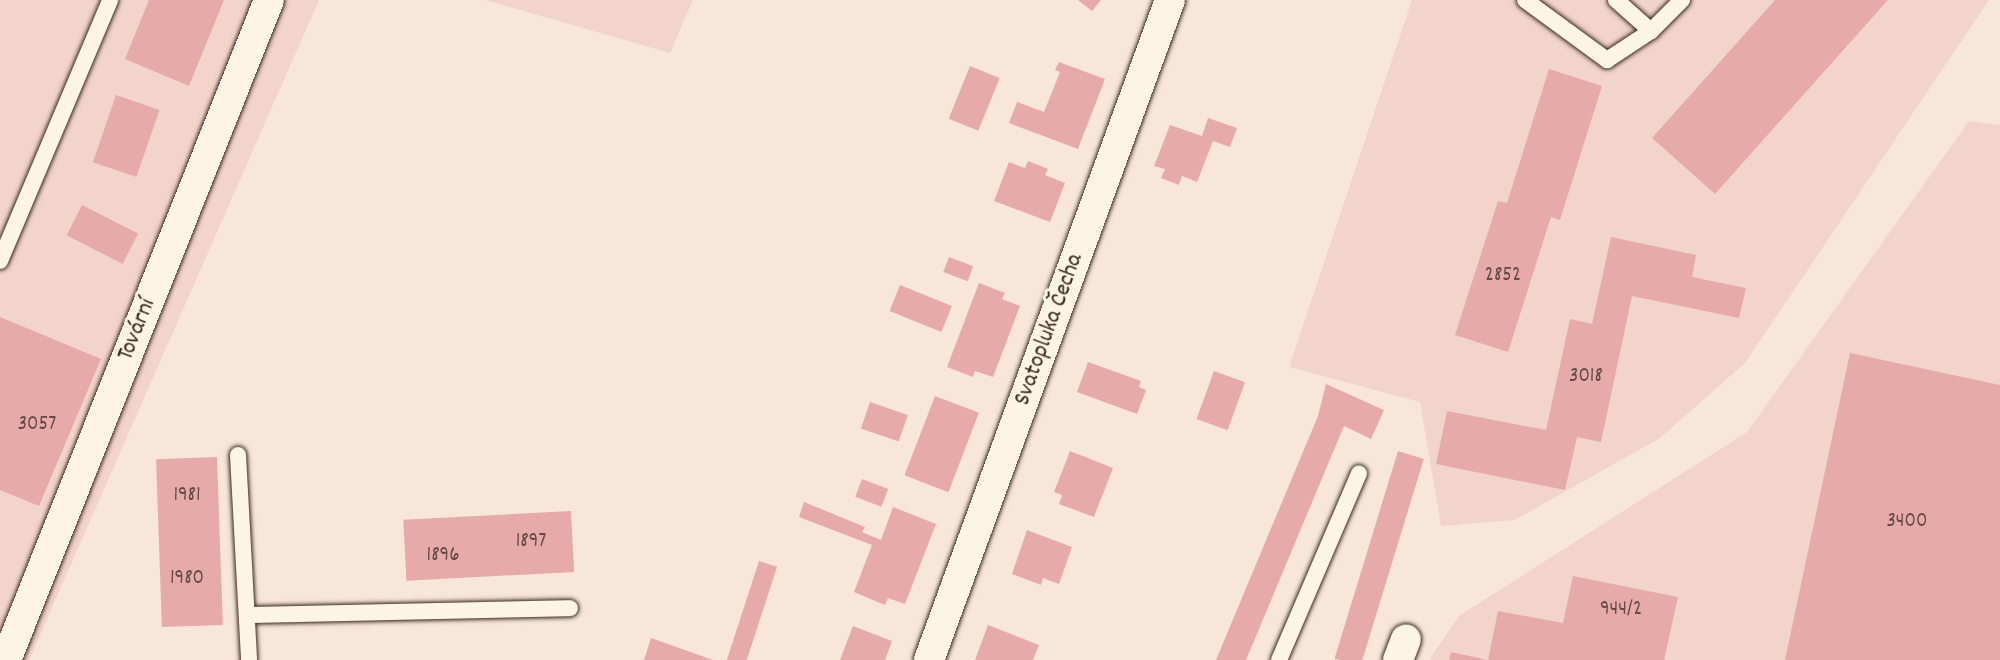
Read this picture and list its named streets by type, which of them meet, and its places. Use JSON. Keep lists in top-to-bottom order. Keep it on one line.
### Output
{"streets":{"street":["Tovární","Svatopluka Čecha"]},"house_numbers":["2852","3018","3057","1981","3400","1897","1896","1980","944/2"]}
